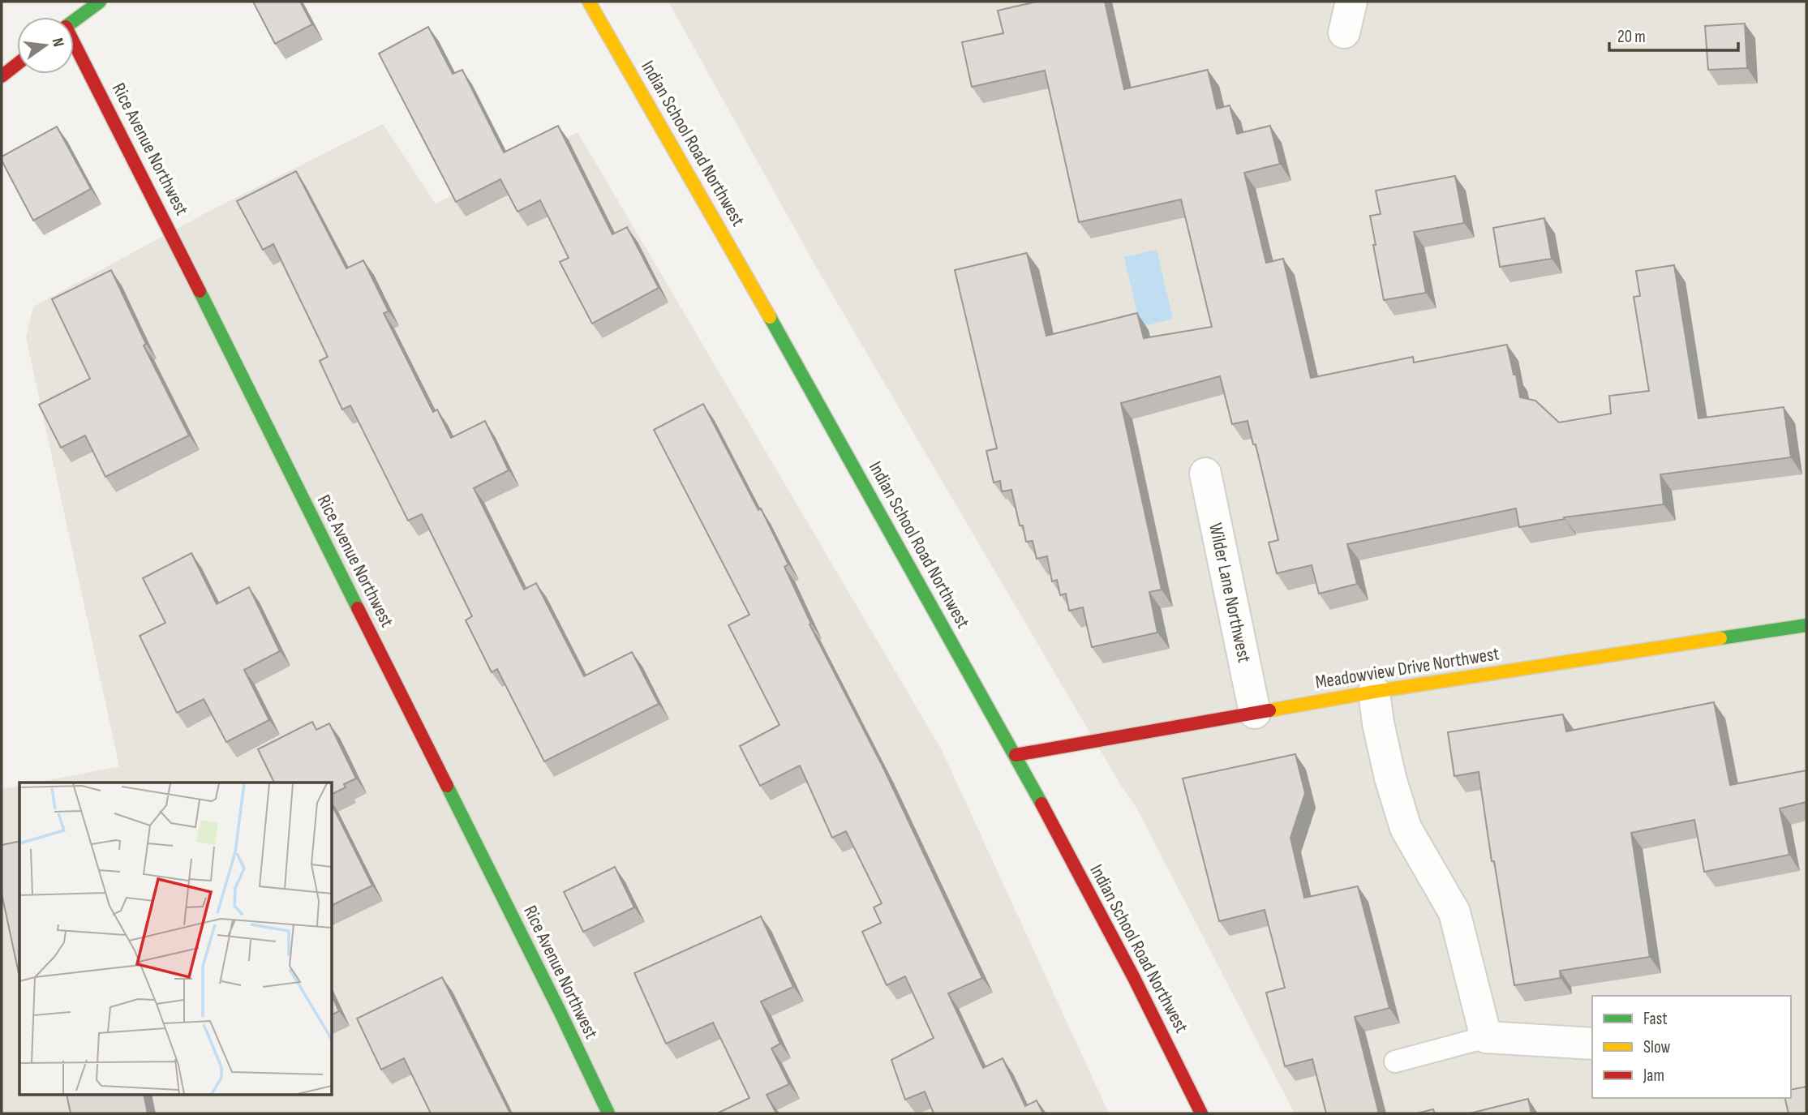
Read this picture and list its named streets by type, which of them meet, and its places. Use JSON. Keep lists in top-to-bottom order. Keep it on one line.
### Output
{"streets":{"street":["Indian School Road Northwest","Rice Avenue Northwest","Wilder Lane Northwest","Meadowview Drive Northwest"]},"crossings":[["Indian School Road Northwest","Meadowview Drive Northwest"],["Wilder Lane Northwest","Meadowview Drive Northwest"]],"legend":["Fast","Slow","Jam"],"scale_bar":"20 m","north":"right"}
